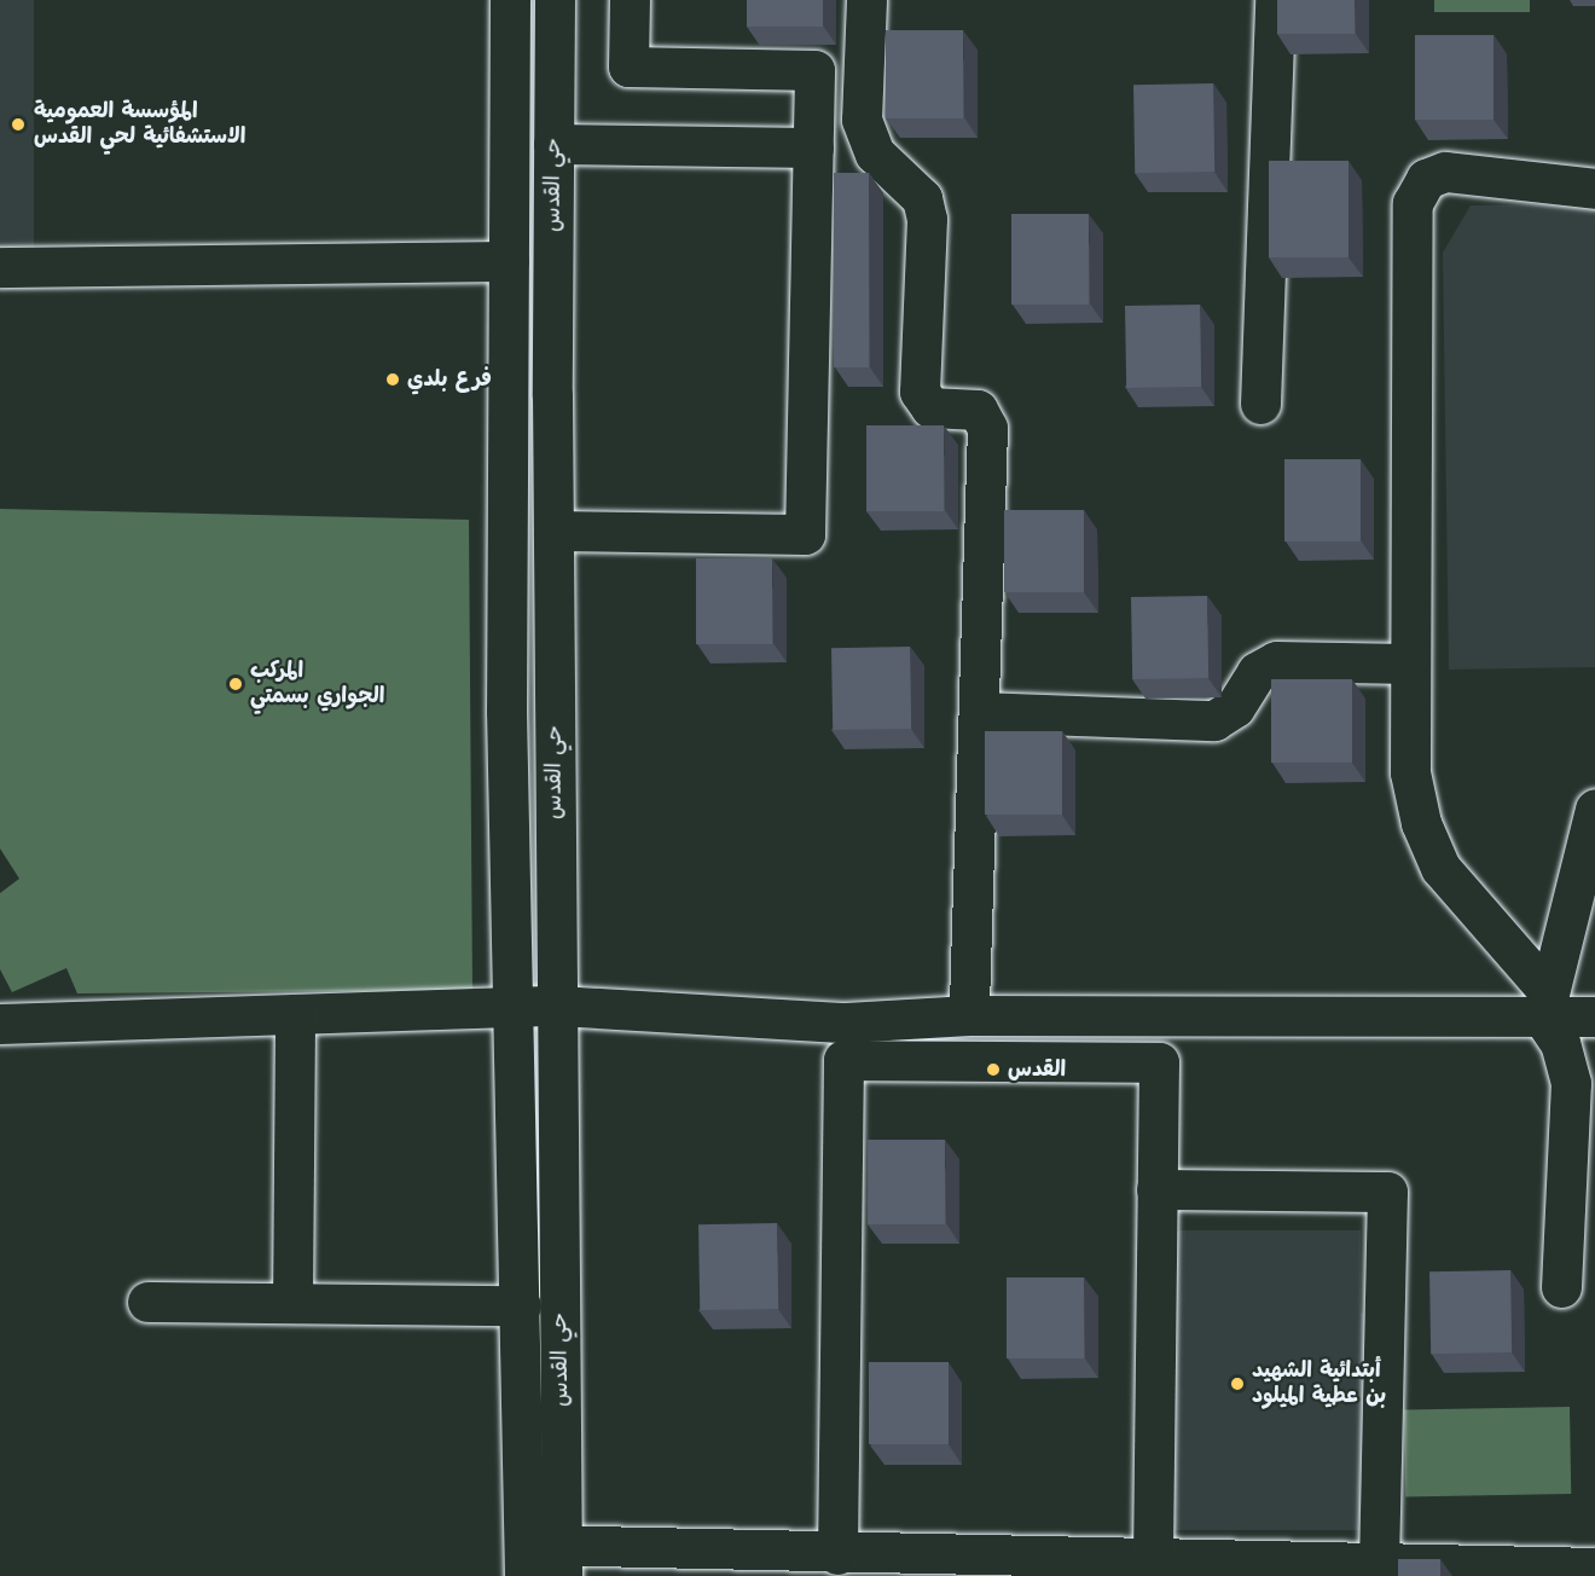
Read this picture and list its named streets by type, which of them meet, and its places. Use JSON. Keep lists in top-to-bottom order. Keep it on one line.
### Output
{"streets":{"street":["حي القدس"]},"places":["المؤسسة العمومية الاستشفائية لحي القدس","فرع بلدي","المركب الجواري بسمتي","القدس","أبتدائية الشهيد بن عطية الميلود"]}
